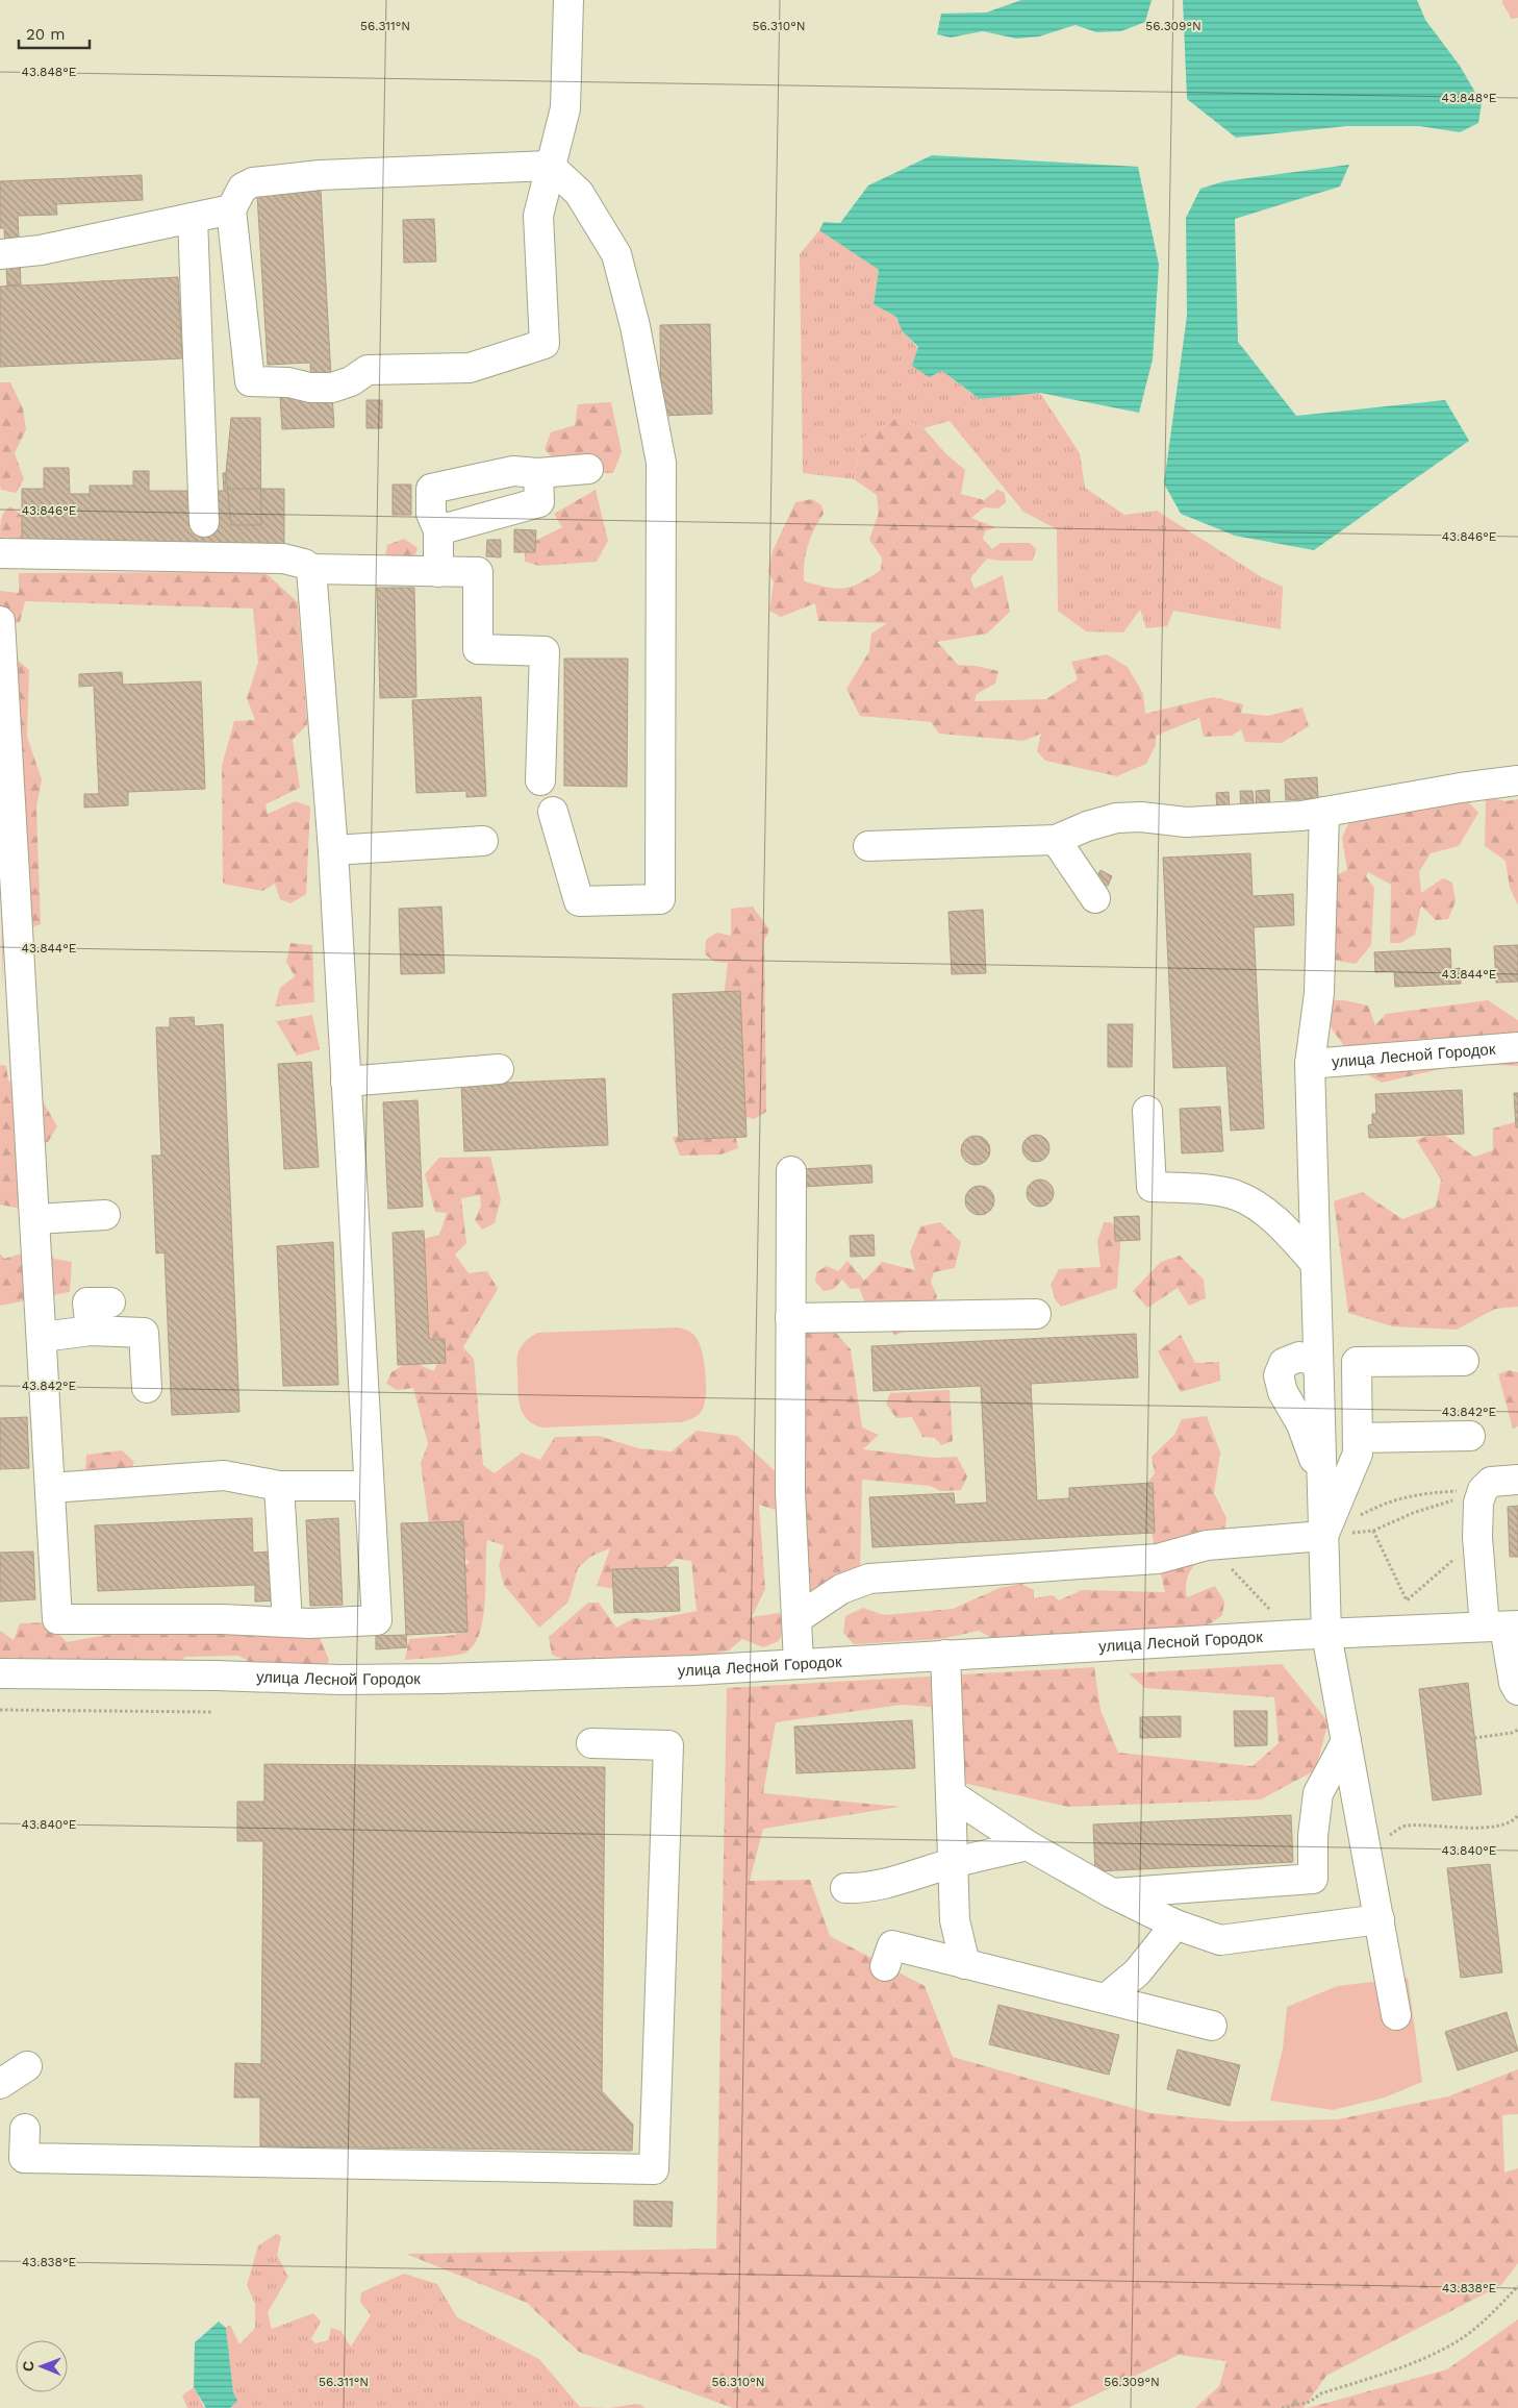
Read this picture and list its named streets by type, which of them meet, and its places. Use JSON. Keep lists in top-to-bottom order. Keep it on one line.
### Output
{"streets":{"street":["улица Лесной Городок"]},"scale_bar":"20 m","north":"left","coordinates":["56.311°N","56.310°N","56.309°N","43.848°E","43.846°E","43.844°E","43.842°E","43.840°E","43.838°E"]}
